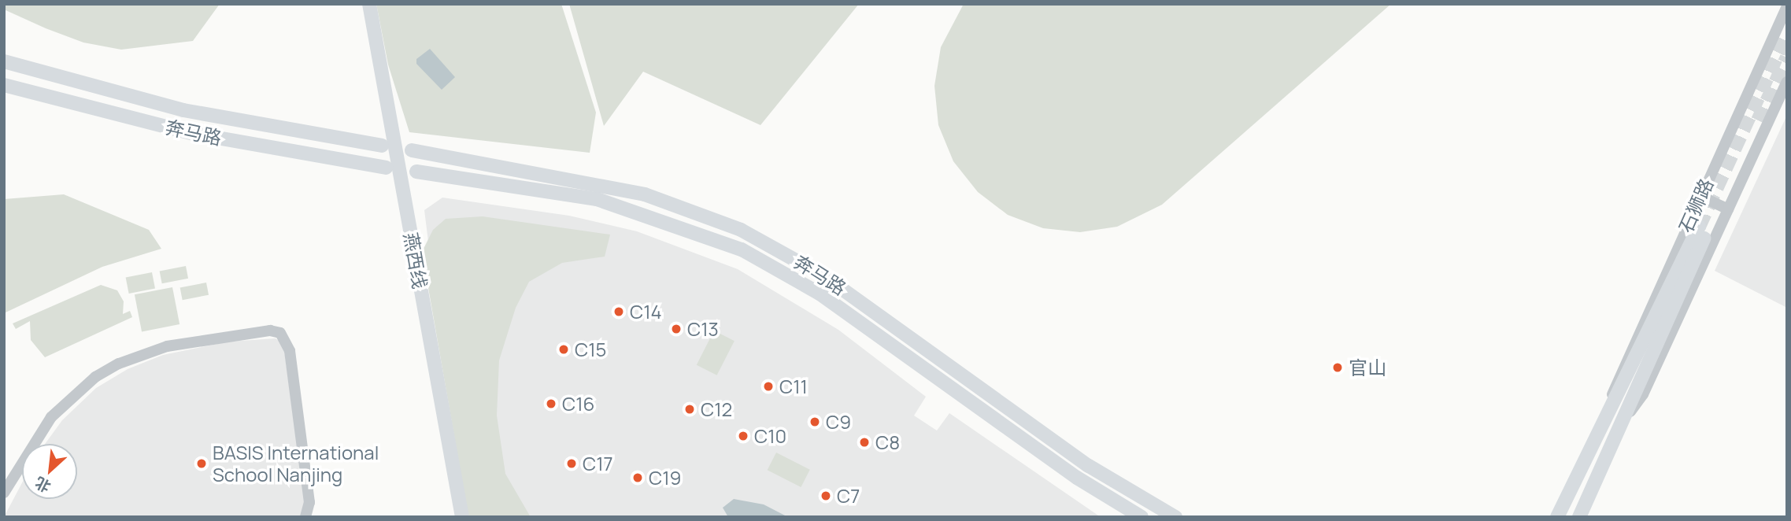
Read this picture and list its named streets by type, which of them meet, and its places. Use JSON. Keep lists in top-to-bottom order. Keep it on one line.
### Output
{"streets":{"main road":["奔马路","石狮路","燕西线"]},"places":["C14","C13","C15","官山","C11","C16","C12","C9","C10","C8","BASIS International School Nanjing","C17","C19","C7"],"north":"bottom left"}
